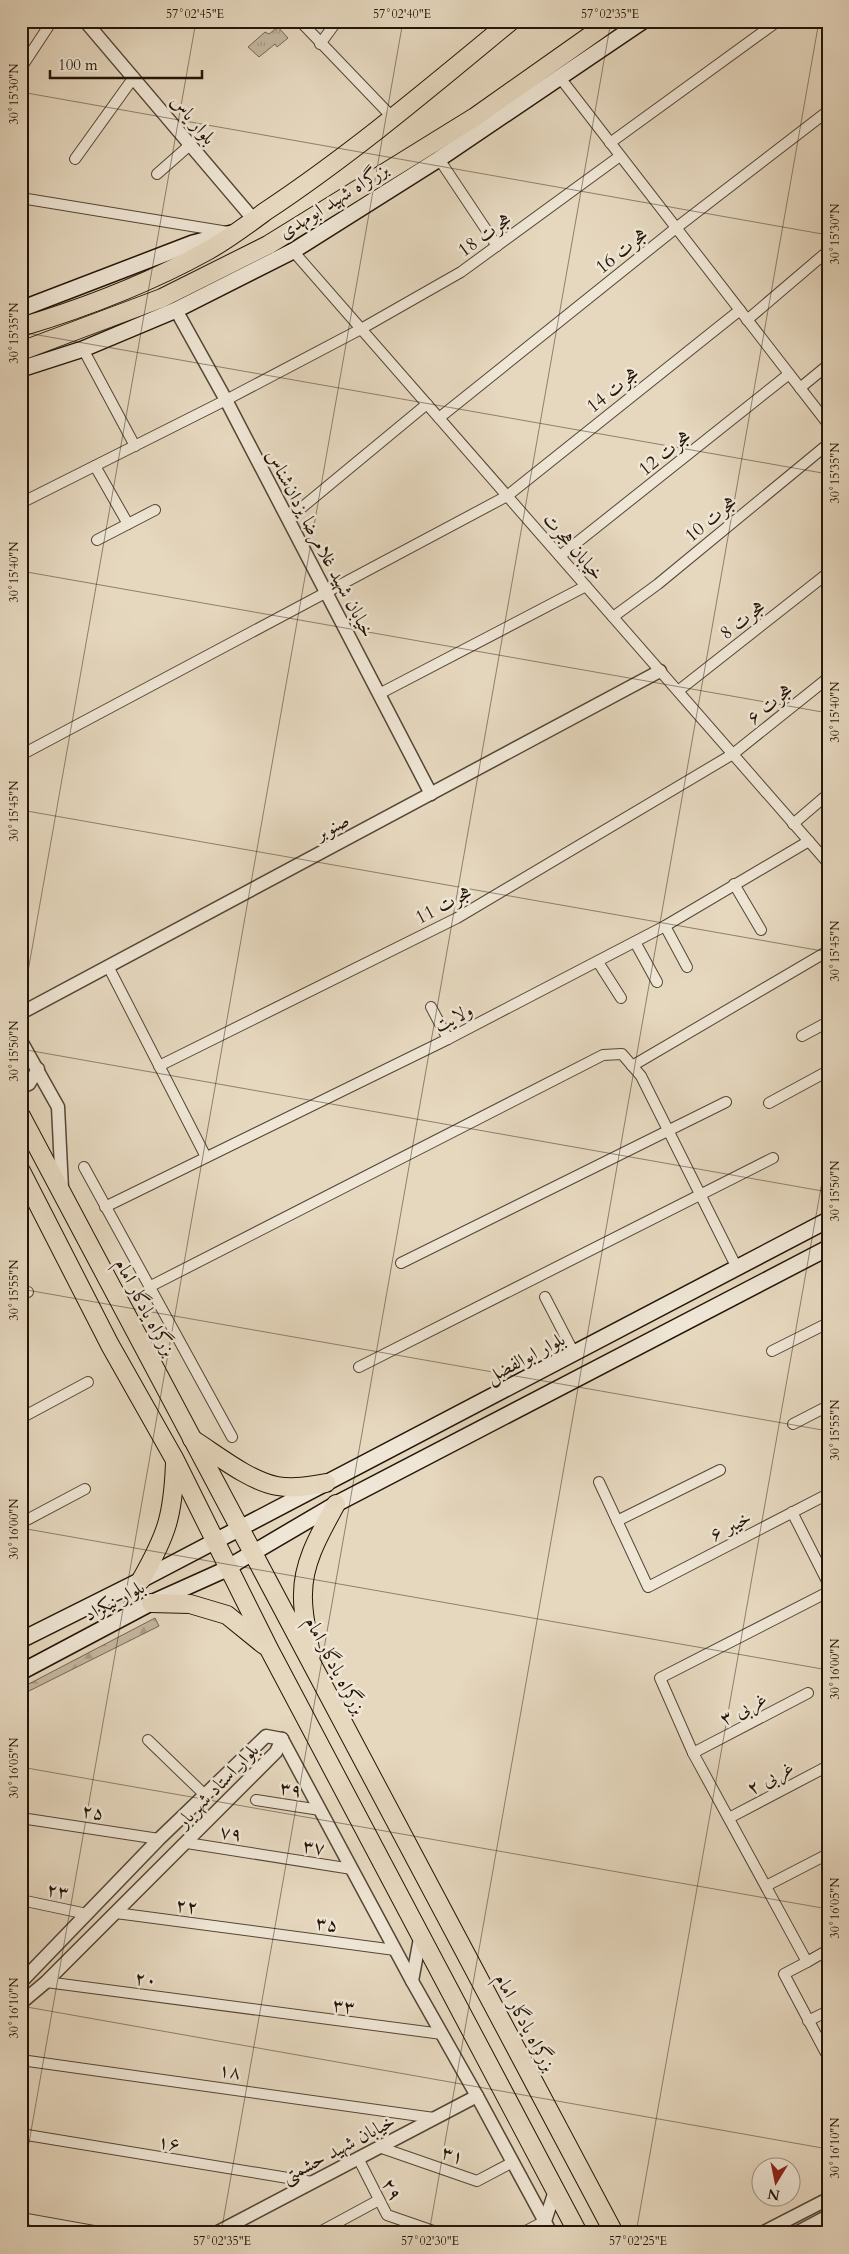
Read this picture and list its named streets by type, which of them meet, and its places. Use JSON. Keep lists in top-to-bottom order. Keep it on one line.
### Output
{"streets":{"highway":["بزرگراه شهید ابومهدی","بزرگراه یادگار امام"],"main road":["بلوار ابوالفضل","بلوار نیکزاد"],"street":["بلوار یاس","هجرت 18","هجرت 16","هجرت 14","هجرت 12","هجرت 10","خیابان شهید غلامرضا یزدان‌شناس","خیابان هجرت","هجرت 8","هجرت ۶","صنوبر","هجرت 11","ولایت","خیبر ۶","۳ غربی","۲ غربی","بلوار استاد شهریار","۳۹","۲۵","۷۹","۳۷","۲۳","۲۲","۳۵","۲۰","۳۳","۱۸","۱۶","خیابان شهید حشمتی","۳۱","۲۹"]},"crossings":[["بلوار یاس","بزرگراه شهید ابومهدی"],["بزرگراه شهید ابومهدی","خیابان شهید غلامرضا یزدان‌شناس"],["بزرگراه شهید ابومهدی","خیابان هجرت"],["هجرت 18","خیابان شهید غلامرضا یزدان‌شناس"],["هجرت 18","خیابان هجرت"],["هجرت 16","خیابان هجرت"],["هجرت 14","خیابان شهید غلامرضا یزدان‌شناس"],["هجرت 14","خیابان هجرت"],["هجرت 12","خیابان هجرت"],["هجرت 10","خیابان هجرت"],["خیابان شهید غلامرضا یزدان‌شناس","صنوبر"],["خیابان هجرت","هجرت 8"],["خیابان هجرت","هجرت ۶"],["خیابان هجرت","صنوبر"],["خیابان هجرت","هجرت 11"],["خیابان هجرت","ولایت"],["هجرت ۶","هجرت 11"],["بزرگراه یادگار امام","بلوار ابوالفضل"],["بزرگراه یادگار امام","بلوار نیکزاد"],["بلوار ابوالفضل","بلوار نیکزاد"],["بلوار استاد شهریار","۲۵"],["بلوار استاد شهریار","۷۹"],["بلوار استاد شهریار","۲۳"],["بلوار استاد شهریار","۲۲"],["بلوار استاد شهریار","۲۰"],["۷۹","۳۷"],["۲۲","۳۵"],["۲۰","۳۳"],["۱۸","خیابان شهید حشمتی"],["۱۶","خیابان شهید حشمتی"],["خیابان شهید حشمتی","۳۱"],["خیابان شهید حشمتی","۲۹"]],"scale_bar":"100 m","north":"bottom","coordinates":["57°02'45\"E","57°02'40\"E","57°02'35\"E","30°15'30\"N","30°15'35\"N","30°15'40\"N","30°15'45\"N","30°15'50\"N","30°15'55\"N","30°16'00\"N","30°16'05\"N","30°16'10\"N","57°02'30\"E","57°02'25\"E"]}
